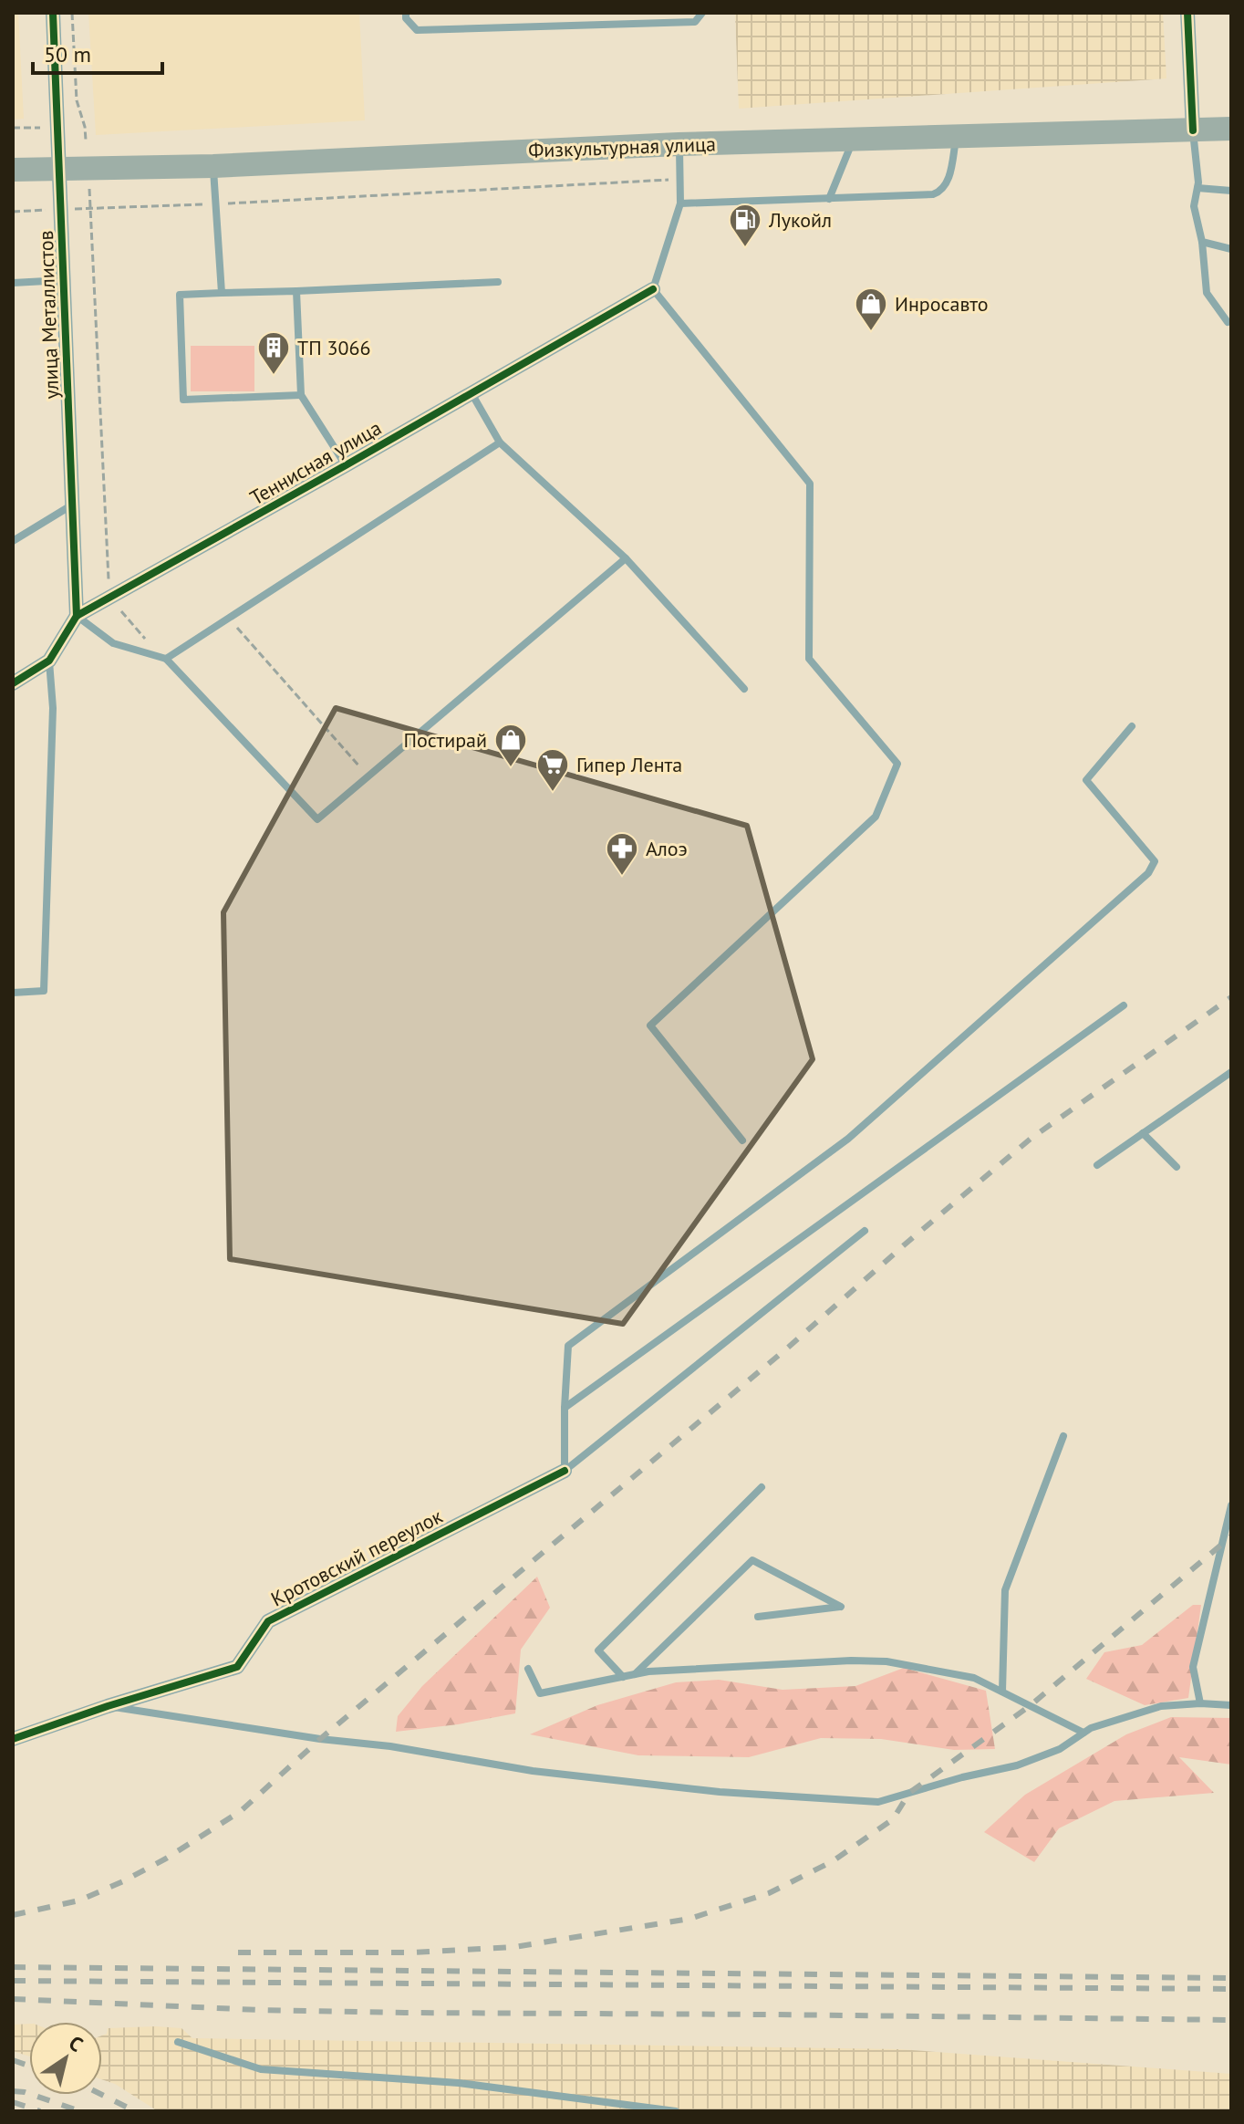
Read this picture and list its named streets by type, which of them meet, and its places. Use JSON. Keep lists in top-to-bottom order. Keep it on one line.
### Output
{"streets":{"main road":["Физкультурная улица"],"street":["улица Металлистов","Теннисная улица","Кротовский переулок"]},"crossings":[["Физкультурная улица","улица Металлистов"],["улица Металлистов","Теннисная улица"]],"places":{"fuel station":["Лукойл"],"shop":["Инросавто","Постирай"],"building":["ТП 3066"],"supermarket":["Гипер Лента"],"pharmacy":["Алоэ"]},"scale_bar":"50 m","north":"top right"}
